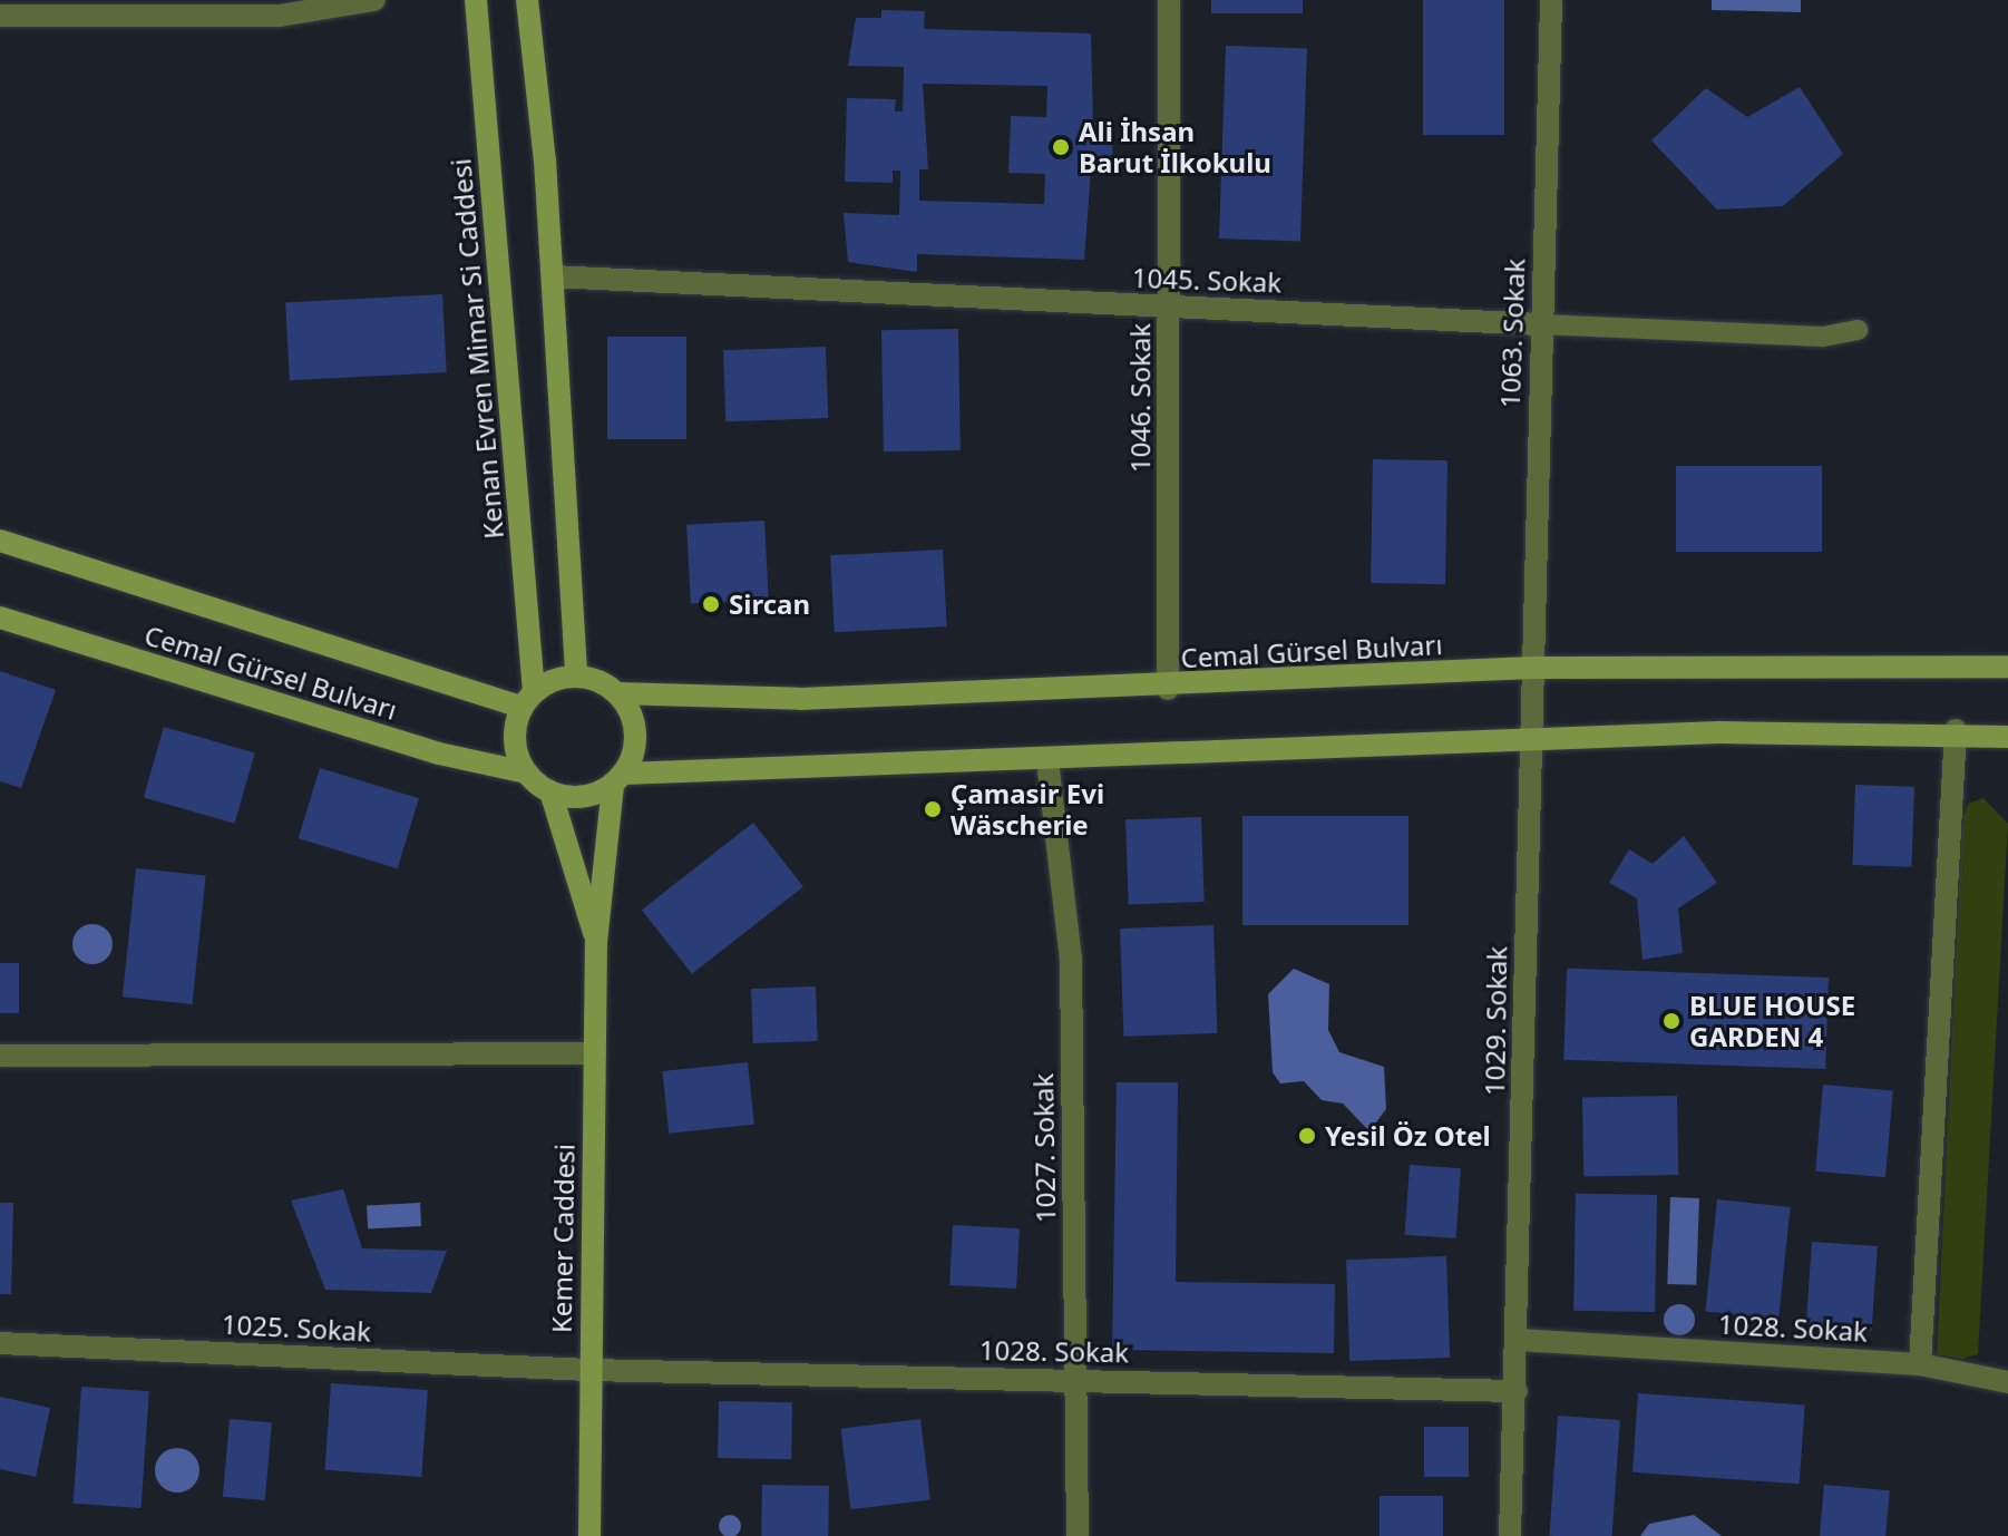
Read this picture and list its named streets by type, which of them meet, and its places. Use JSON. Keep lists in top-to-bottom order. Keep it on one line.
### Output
{"streets":{"main road":["Kenan Evren Mimar Si Caddesi","Cemal Gürsel Bulvarı","Kemer Caddesi"],"street":["1045. Sokak","1063. Sokak","1046. Sokak","1029. Sokak","1027. Sokak","1025. Sokak","1028. Sokak"]},"crossings":[["1045. Sokak","1063. Sokak"],["1045. Sokak","1046. Sokak"],["1063. Sokak","Cemal Gürsel Bulvarı"],["1063. Sokak","1029. Sokak"],["Kenan Evren Mimar Si Caddesi","Cemal Gürsel Bulvarı"],["1046. Sokak","Cemal Gürsel Bulvarı"],["Cemal Gürsel Bulvarı","1029. Sokak"],["1029. Sokak","1028. Sokak"],["1027. Sokak","1028. Sokak"],["Kemer Caddesi","1025. Sokak"],["Kemer Caddesi","1028. Sokak"],["1025. Sokak","1028. Sokak"]],"places":["Ali İhsan Barut İlkokulu","Sircan","Çamasir Evi Wäscherie","BLUE HOUSE GARDEN 4","Yesil Öz Otel"]}
